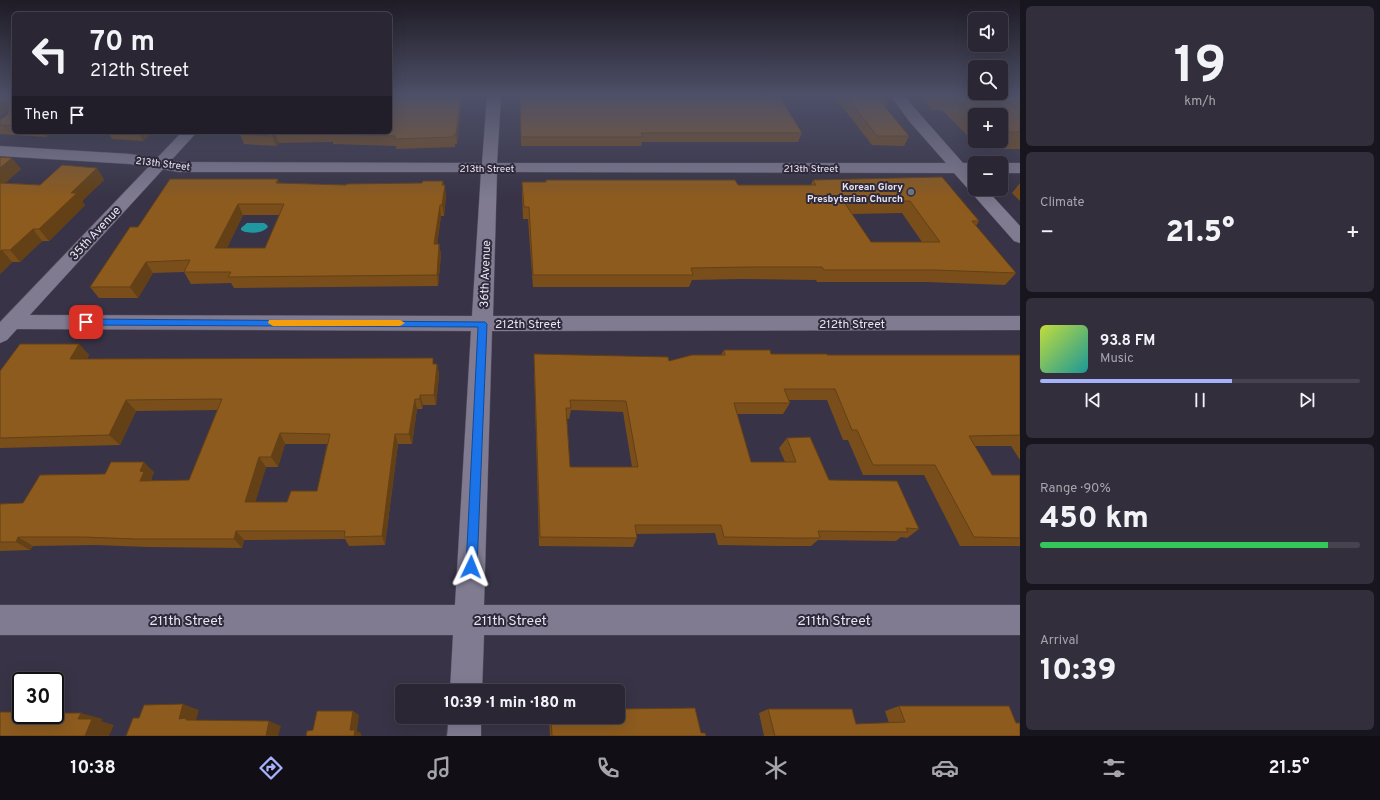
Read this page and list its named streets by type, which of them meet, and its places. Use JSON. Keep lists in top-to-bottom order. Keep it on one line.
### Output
{"streets":{"street":["213th Street","35th Avenue","36th Avenue","212th Street","211th Street"]},"crossings":[["213th Street","35th Avenue"],["213th Street","36th Avenue"],["35th Avenue","212th Street"],["36th Avenue","212th Street"],["36th Avenue","211th Street"]],"places":["Korean Glory Presbyterian Church"],"page":{"tile":[["19","km/h"],"Climate",["Range · 90%","450 km"],["Arrival","10:39"]],"map_buttons":["+","−"],"turn":["70 m","212th Street"],"then":"Then","heat":["−","21.5°","+"],"song":["93.8 FM","Music"],"limit":"30","trip":"10:39 · 1 min · 180 m","tabs":["10:38","21.5°"]}}
